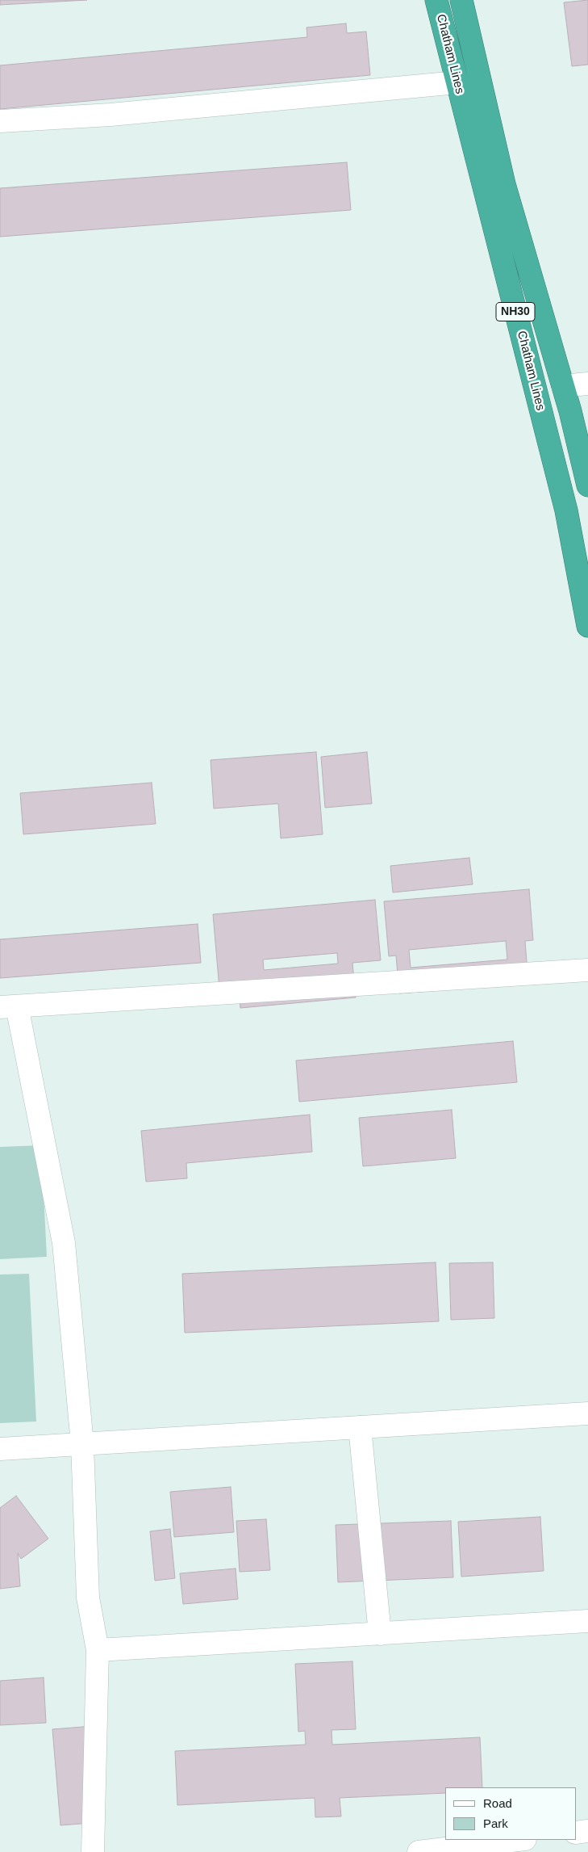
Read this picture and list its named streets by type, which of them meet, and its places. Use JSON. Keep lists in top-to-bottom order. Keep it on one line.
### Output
{"streets":{"highway":["Chatham Lines","NH30"]},"legend":["Road","Park"]}
